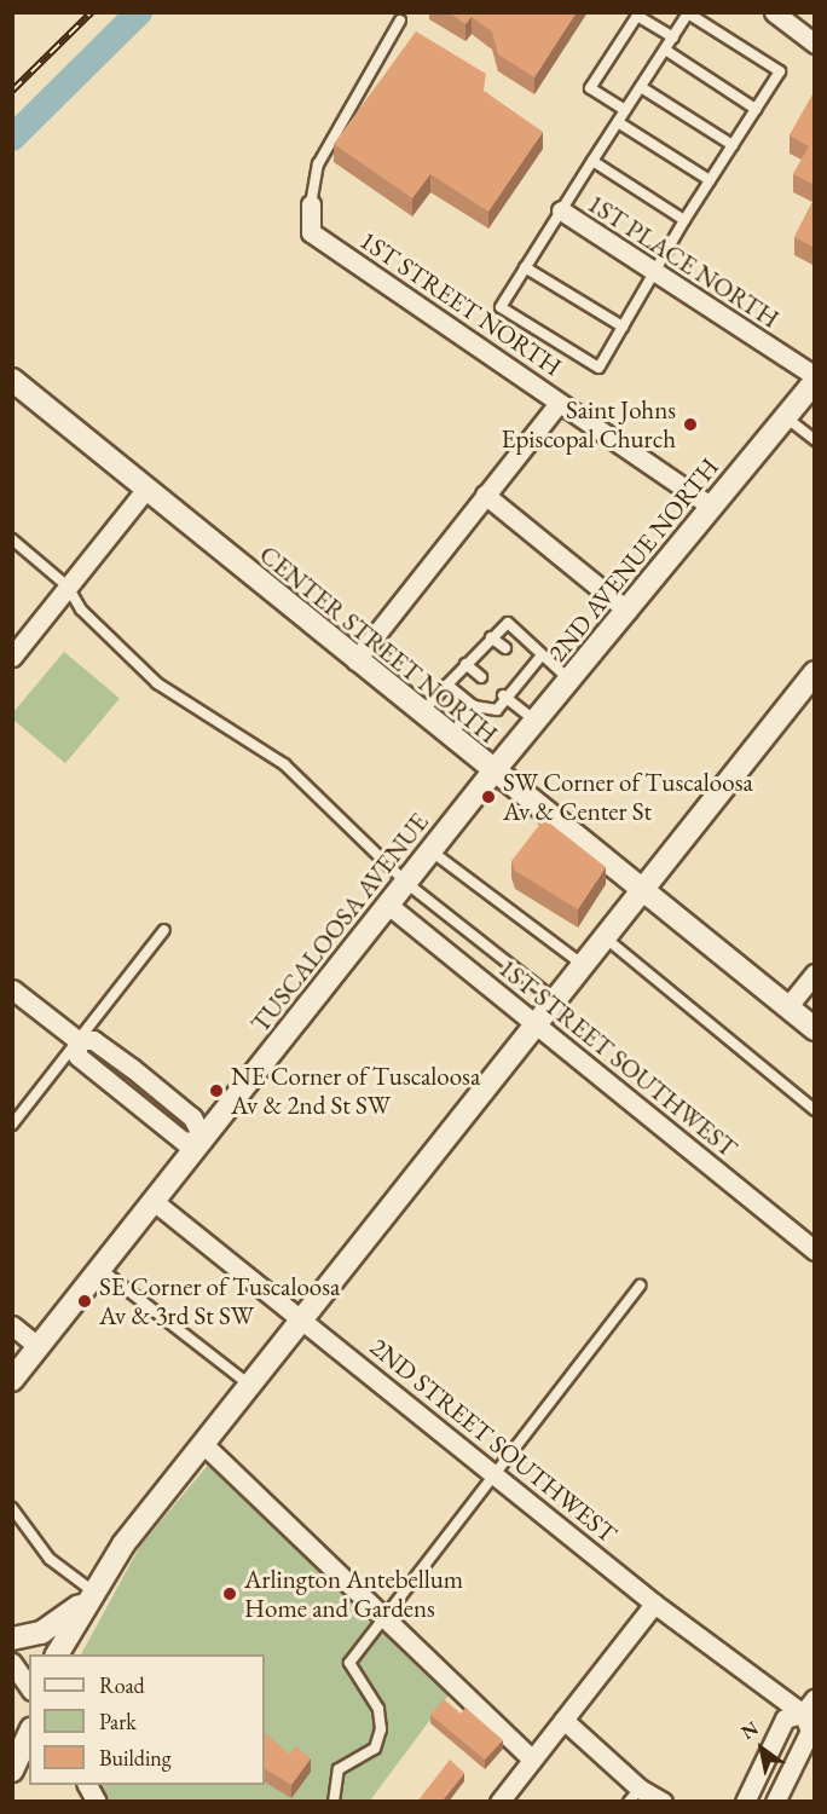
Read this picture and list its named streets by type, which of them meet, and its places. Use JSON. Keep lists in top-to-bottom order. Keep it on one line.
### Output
{"streets":{"street":["1ST PLACE NORTH","1ST STREET NORTH","2ND AVENUE NORTH","CENTER STREET NORTH","TUSCALOOSA AVENUE","1ST STREET SOUTHWEST","2ND STREET SOUTHWEST"]},"crossings":[["1ST PLACE NORTH","2ND AVENUE NORTH"],["1ST STREET NORTH","2ND AVENUE NORTH"],["2ND AVENUE NORTH","CENTER STREET NORTH"],["2ND AVENUE NORTH","TUSCALOOSA AVENUE"],["CENTER STREET NORTH","TUSCALOOSA AVENUE"],["TUSCALOOSA AVENUE","1ST STREET SOUTHWEST"],["TUSCALOOSA AVENUE","2ND STREET SOUTHWEST"]],"places":["Saint Johns Episcopal Church","SW Corner of Tuscaloosa Av & Center St","NE Corner of Tuscaloosa Av & 2nd St SW","SE Corner of Tuscaloosa Av & 3rd St SW","Arlington Antebellum Home and Gardens"],"legend":["Road","Park","Building"],"north":"top left"}
